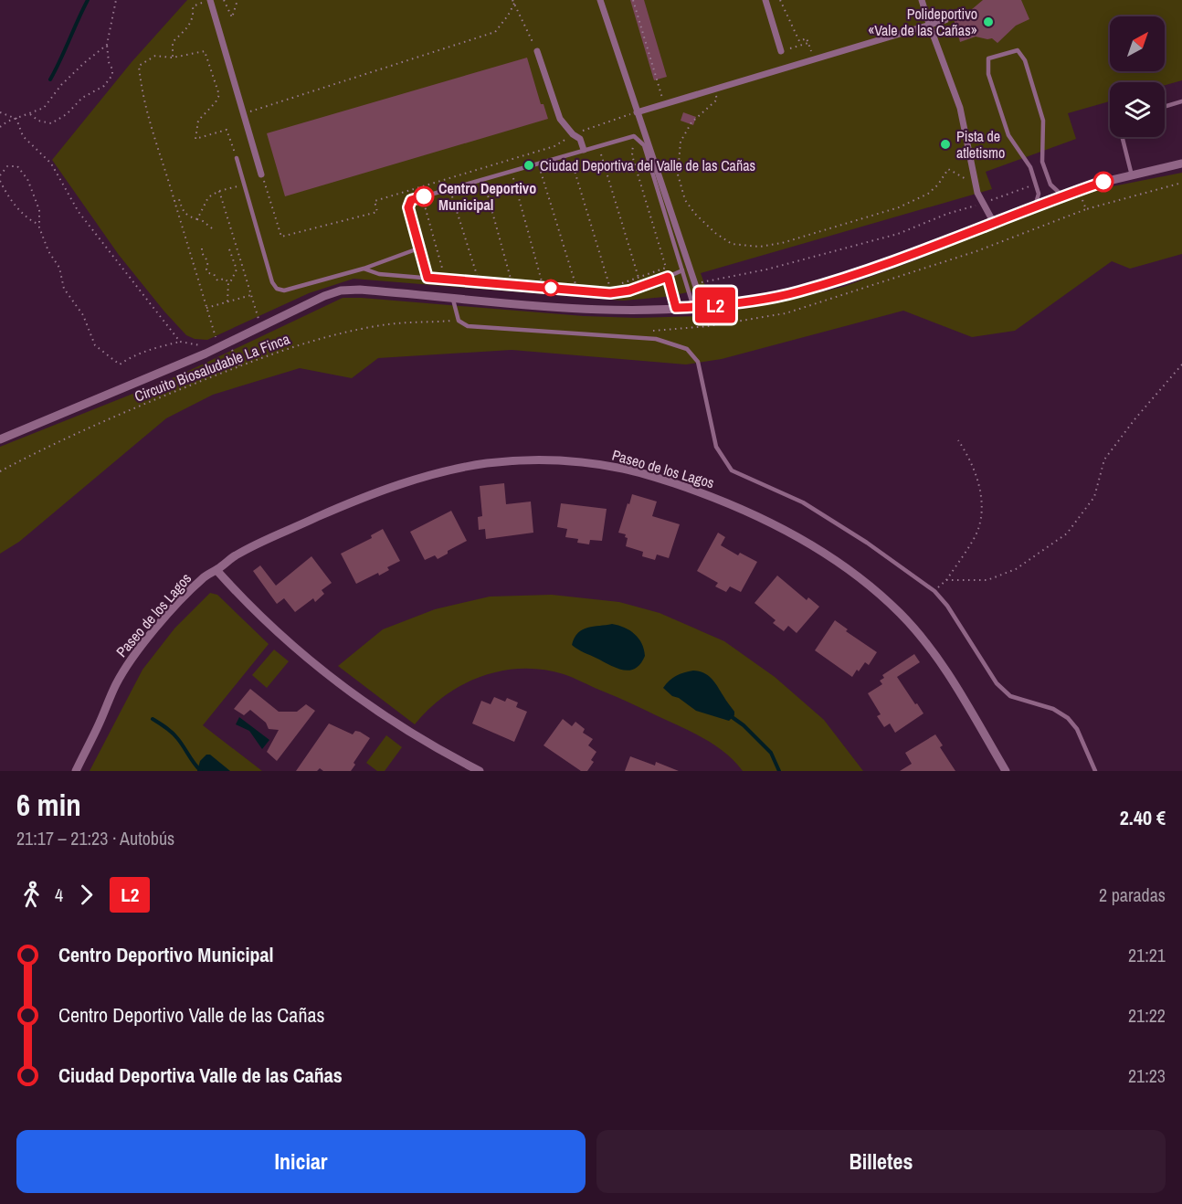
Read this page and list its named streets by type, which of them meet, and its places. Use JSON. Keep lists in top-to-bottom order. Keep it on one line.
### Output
{"streets":{"street":["Paseo de los Lagos"],"path":["Circuito Biosaludable La Finca"]},"places":["Polideportivo «Vale de las Cañas»","Pista de atletismo","Ciudad Deportiva del Valle de las Cañas","Centro Deportivo Municipal"],"lines":["bus line L2"],"north":"top right","page":{"on_map":"L2","heading":["6 min","21:17 – 21:23 · Autobús","2.40 €"],"legs":["4","L2","2 paradas"],"list":[{"name":"Centro Deportivo Municipal","value":"21:21"},{"name":"Centro Deportivo Valle de las Cañas","value":"21:22"},{"name":"Ciudad Deportiva Valle de las Cañas","value":"21:23"}],"buttons":["Iniciar","Billetes"]}}
